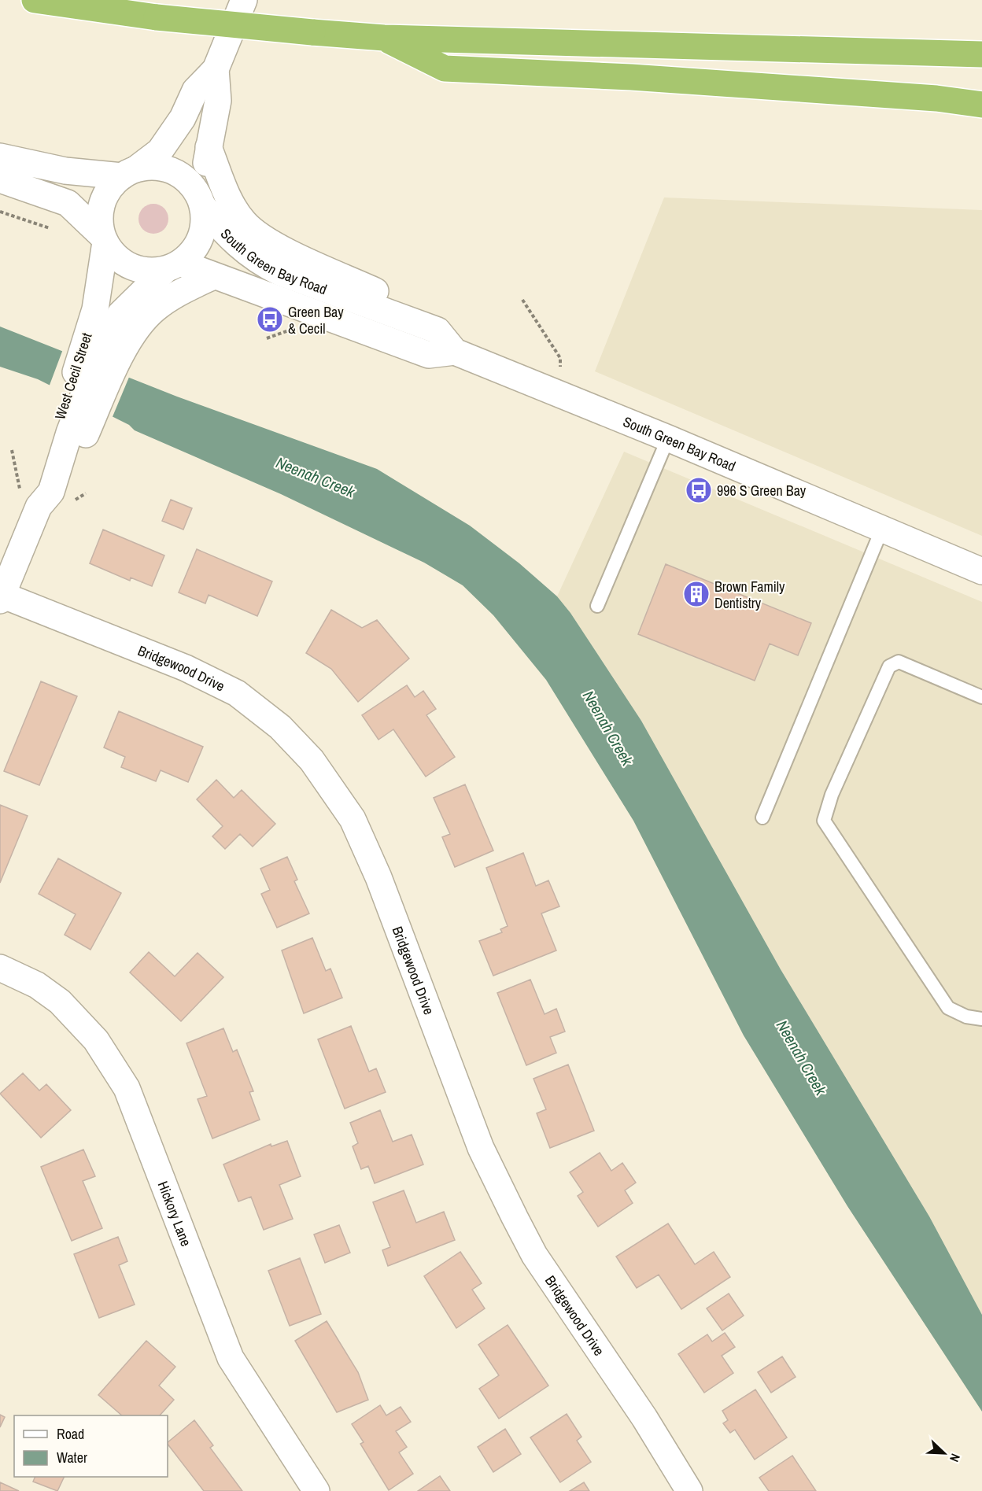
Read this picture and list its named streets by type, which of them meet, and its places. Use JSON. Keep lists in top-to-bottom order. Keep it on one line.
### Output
{"streets":{"main road":["South Green Bay Road","West Cecil Street","Bridgewood Drive","Hickory Lane"]},"crossings":[["South Green Bay Road","West Cecil Street"]],"water":["Neenah Creek"],"places":{"bus stop":["Green Bay & Cecil","996 S Green Bay"],"building":["Brown Family Dentistry"]},"legend":["Road","Water"],"north":"bottom right"}
